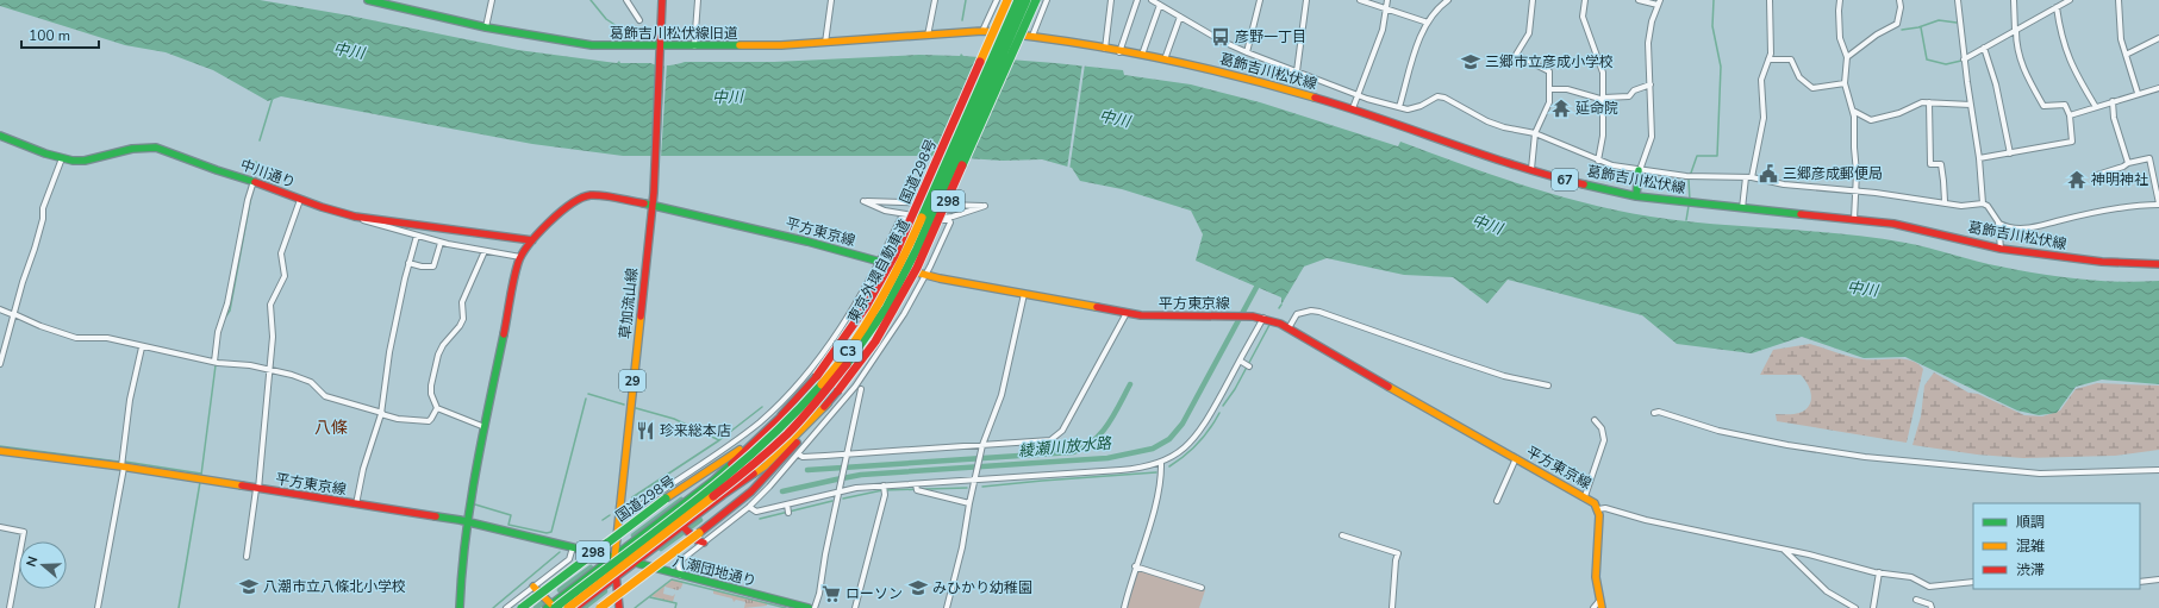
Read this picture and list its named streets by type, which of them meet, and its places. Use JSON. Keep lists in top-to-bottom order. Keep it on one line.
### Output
{"streets":{"main road":["葛飾吉川松伏線旧道","葛飾吉川松伏線","国道298号","中川通り","67","298","平方東京線","東京外環自動車道","草加流山線","C3","29","八潮団地通り"]},"crossings":[["葛飾吉川松伏線旧道","葛飾吉川松伏線"],["葛飾吉川松伏線旧道","草加流山線"],["国道298号","平方東京線"],["国道298号","東京外環自動車道"],["国道298号","草加流山線"],["国道298号","八潮団地通り"],["中川通り","平方東京線"],["298","草加流山線"],["298","八潮団地通り"],["平方東京線","草加流山線"],["平方東京線","八潮団地通り"],["草加流山線","八潮団地通り"]],"districts":["八條"],"water":["中川","綾瀬川放水路"],"places":{"bus stop":["彦野一丁目"],"school or university":["三郷市立彦成小学校","八潮市立八條北小学校","みひかり幼稚園"],"temple":["延命院","神明神社"],"public building":["三郷彦成郵便局"],"restaurant":["珍来総本店"],"supermarket":["ローソン"]},"legend":["順調","混雑","渋滞"],"scale_bar":"100 m","north":"left"}
